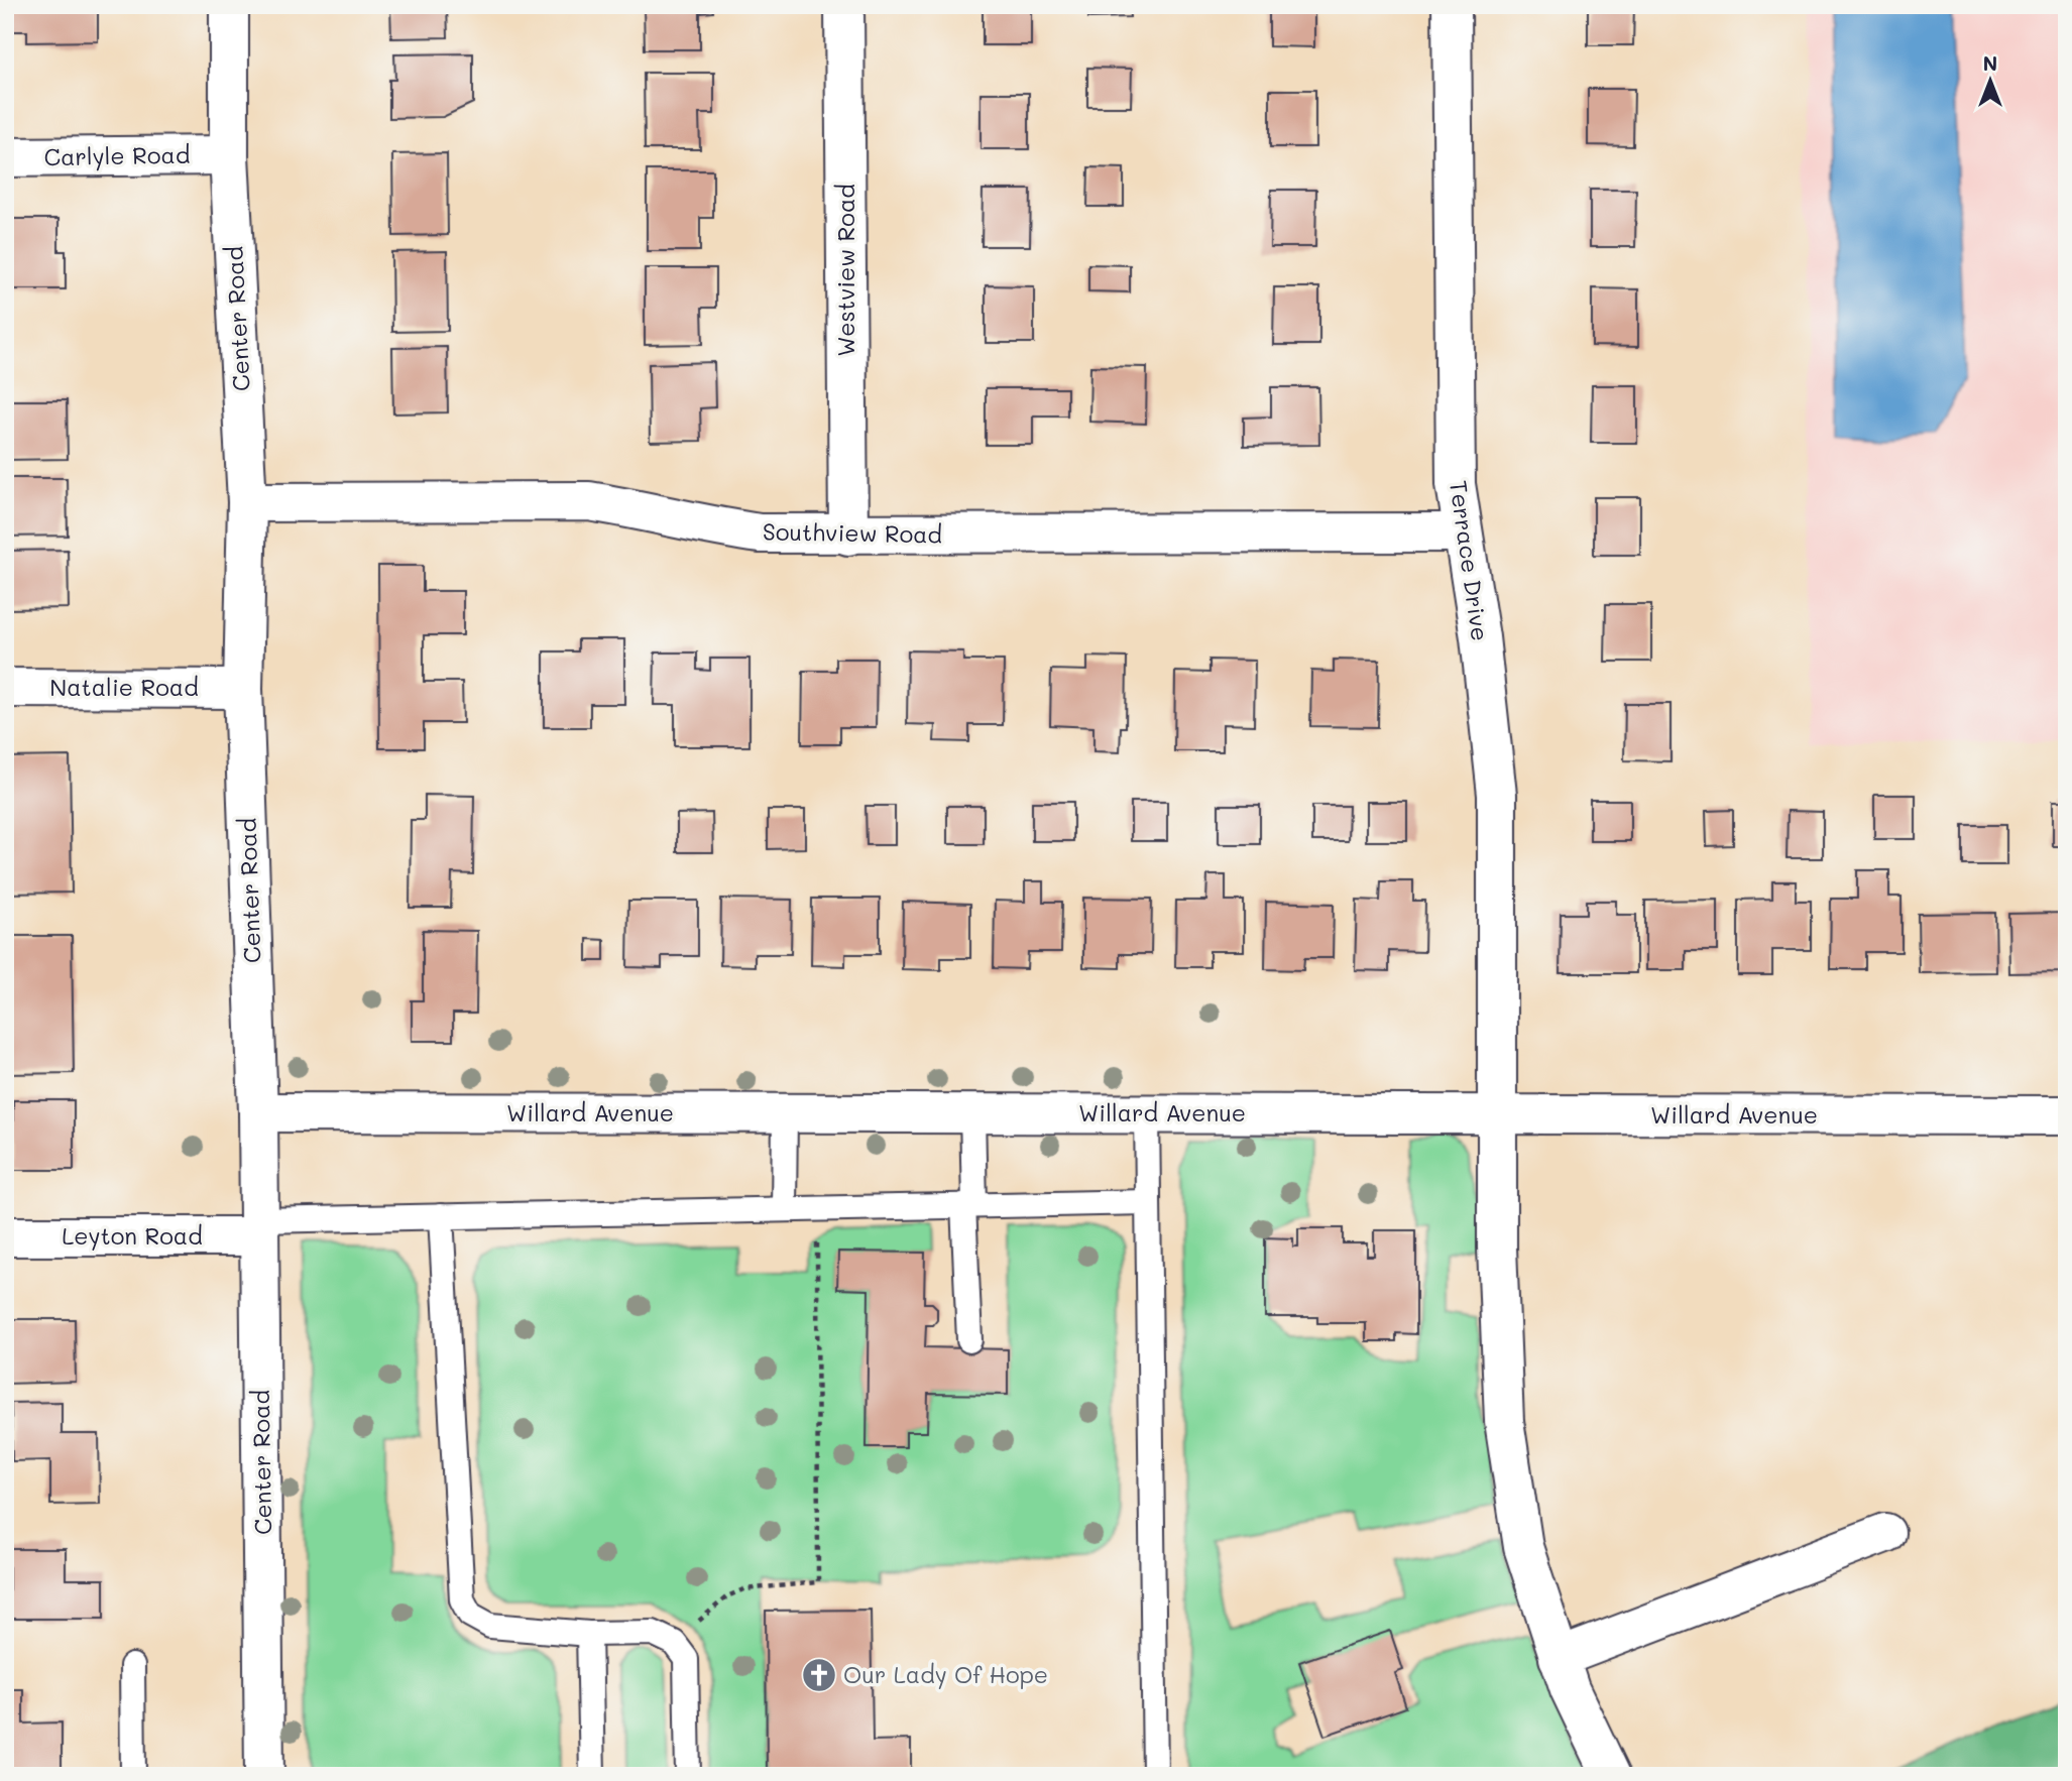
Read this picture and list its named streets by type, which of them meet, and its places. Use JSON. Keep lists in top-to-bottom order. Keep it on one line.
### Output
{"streets":{"street":["Carlyle Road","Westview Road","Center Road","Southview Road","Terrace Drive","Natalie Road","Willard Avenue","Leyton Road"]},"crossings":[["Carlyle Road","Center Road"],["Westview Road","Southview Road"],["Center Road","Southview Road"],["Center Road","Natalie Road"],["Center Road","Willard Avenue"],["Center Road","Leyton Road"],["Southview Road","Terrace Drive"],["Terrace Drive","Willard Avenue"]],"places":{"church":["Our Lady Of Hope"]},"north":"top"}
